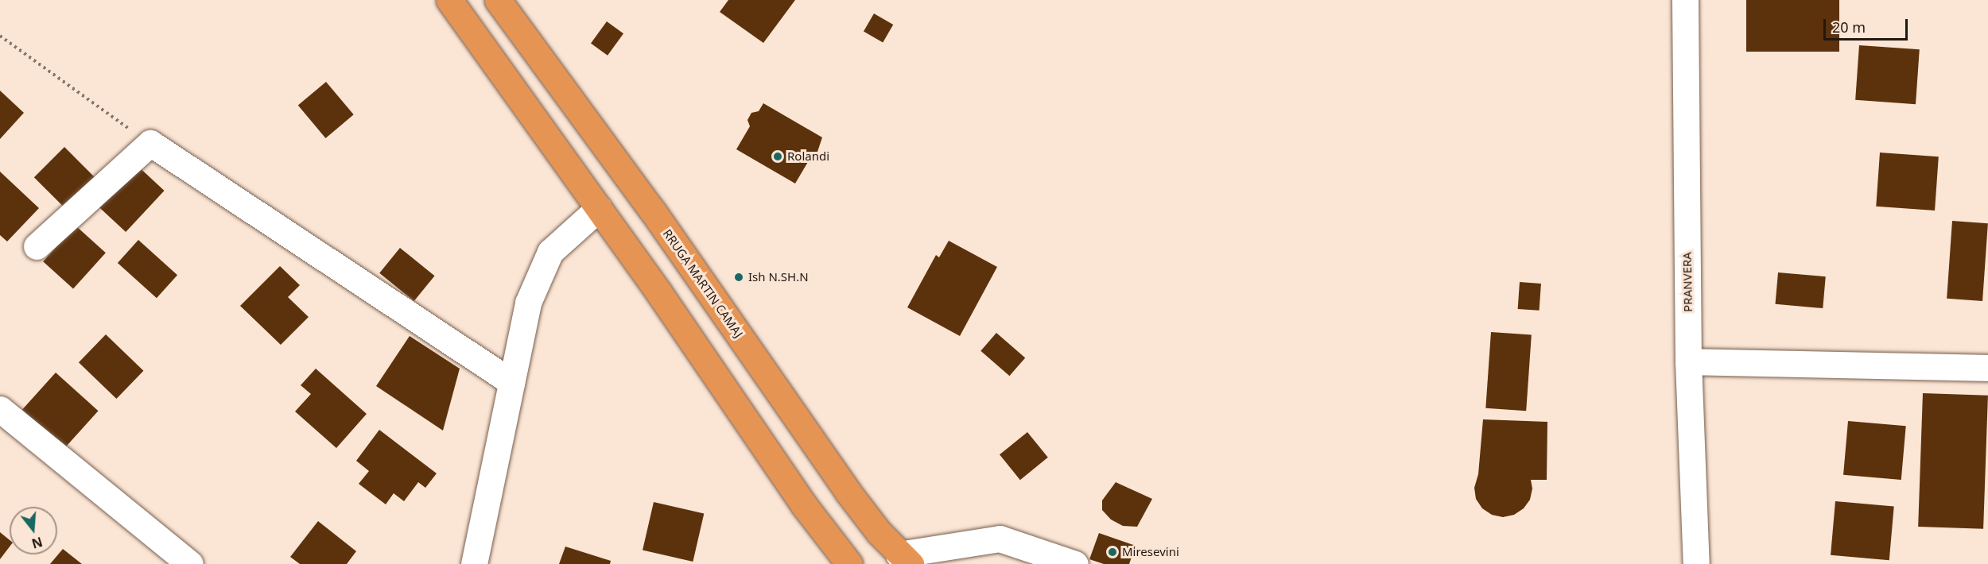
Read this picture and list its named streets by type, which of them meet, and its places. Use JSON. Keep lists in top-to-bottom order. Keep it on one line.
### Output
{"streets":{"highway":["RRUGA MARTIN CAMAJ"],"street":["PRANVERA"]},"places":["Rolandi","Ish N.SH.N","Miresevini"],"scale_bar":"20 m","north":"bottom"}
